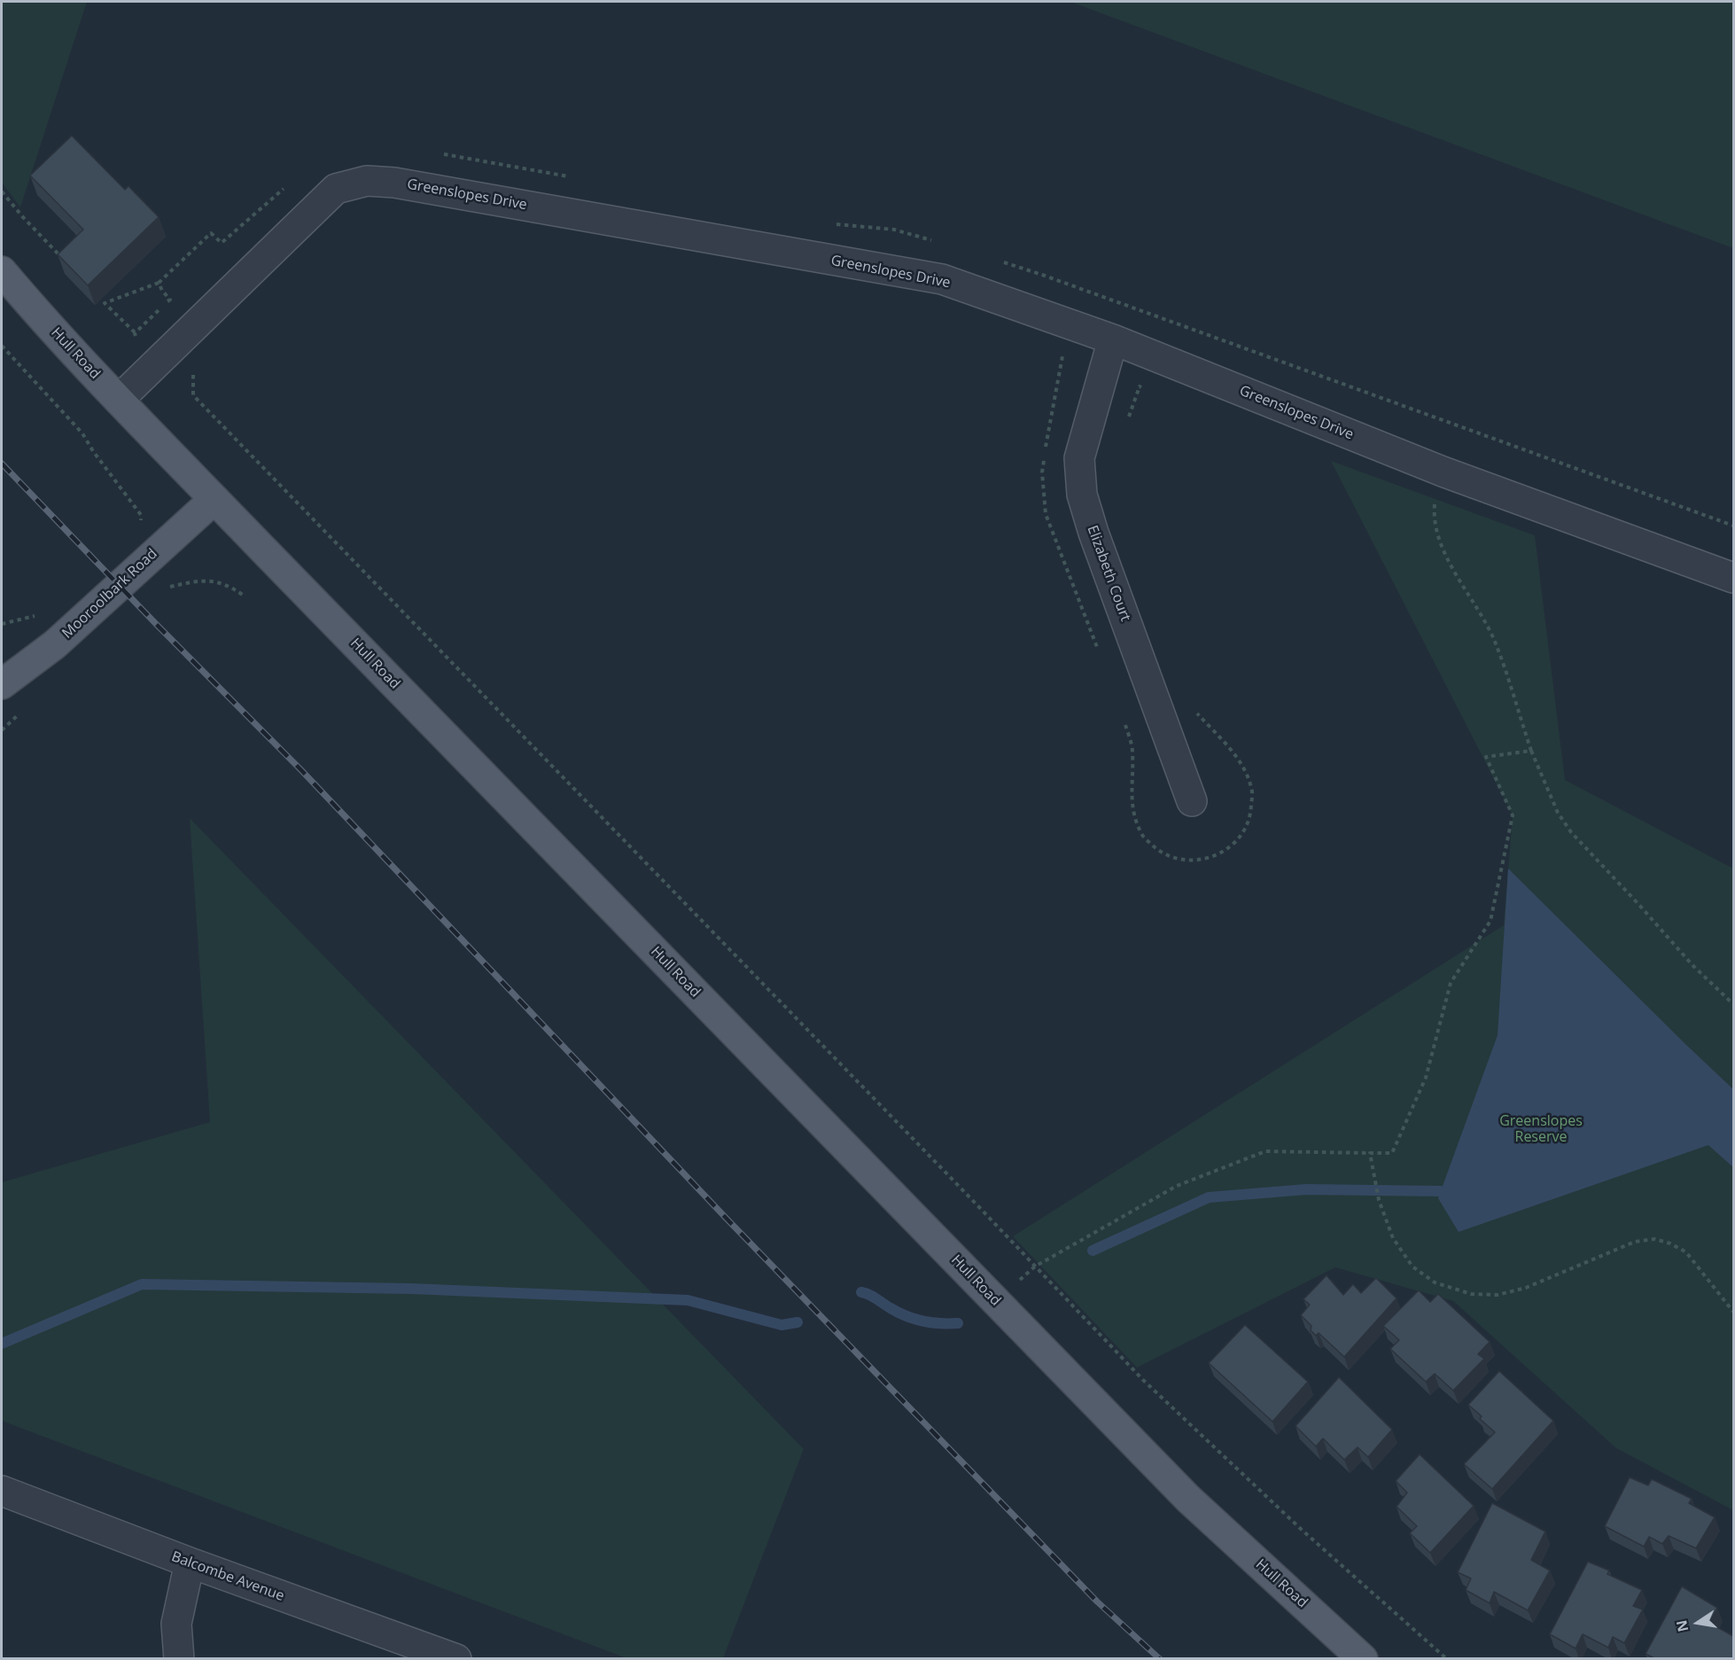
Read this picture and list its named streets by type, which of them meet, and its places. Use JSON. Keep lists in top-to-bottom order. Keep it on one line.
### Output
{"streets":{"main road":["Hull Road","Mooroolbark Road"],"street":["Greenslopes Drive","Elizabeth Court","Balcombe Avenue"]},"crossings":[["Greenslopes Drive","Hull Road"],["Greenslopes Drive","Elizabeth Court"],["Hull Road","Mooroolbark Road"]],"parks":["Greenslopes Reserve"],"north":"left"}
